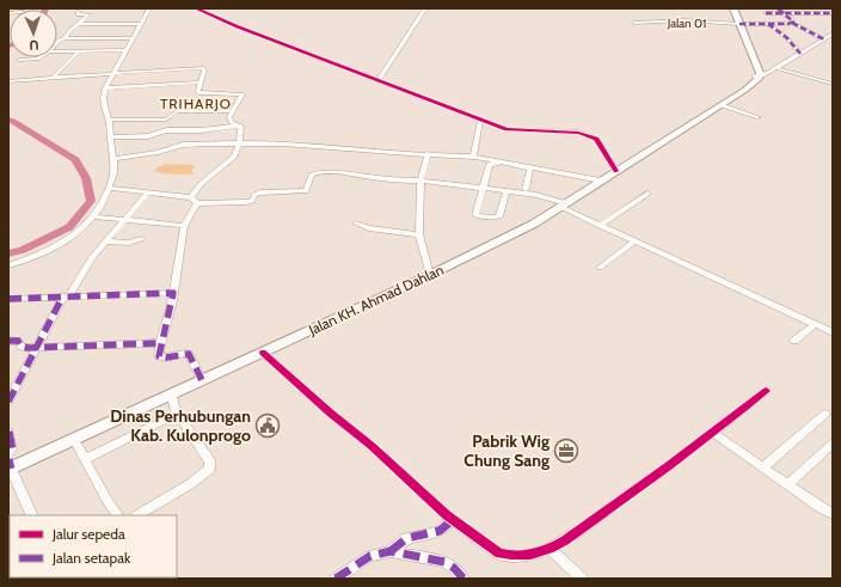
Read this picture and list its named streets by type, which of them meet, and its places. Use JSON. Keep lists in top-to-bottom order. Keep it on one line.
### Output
{"streets":{"highway":["Jalan KH. Ahmad Dahlan"],"street":["Jalan 01"]},"districts":["TRIHARJO"],"places":{"public building":["Dinas Perhubungan Kab. Kulonprogo"],"office":["Pabrik Wig Chung Sang"]},"legend":["Jalur sepeda","Jalan setapak"],"north":"bottom"}
